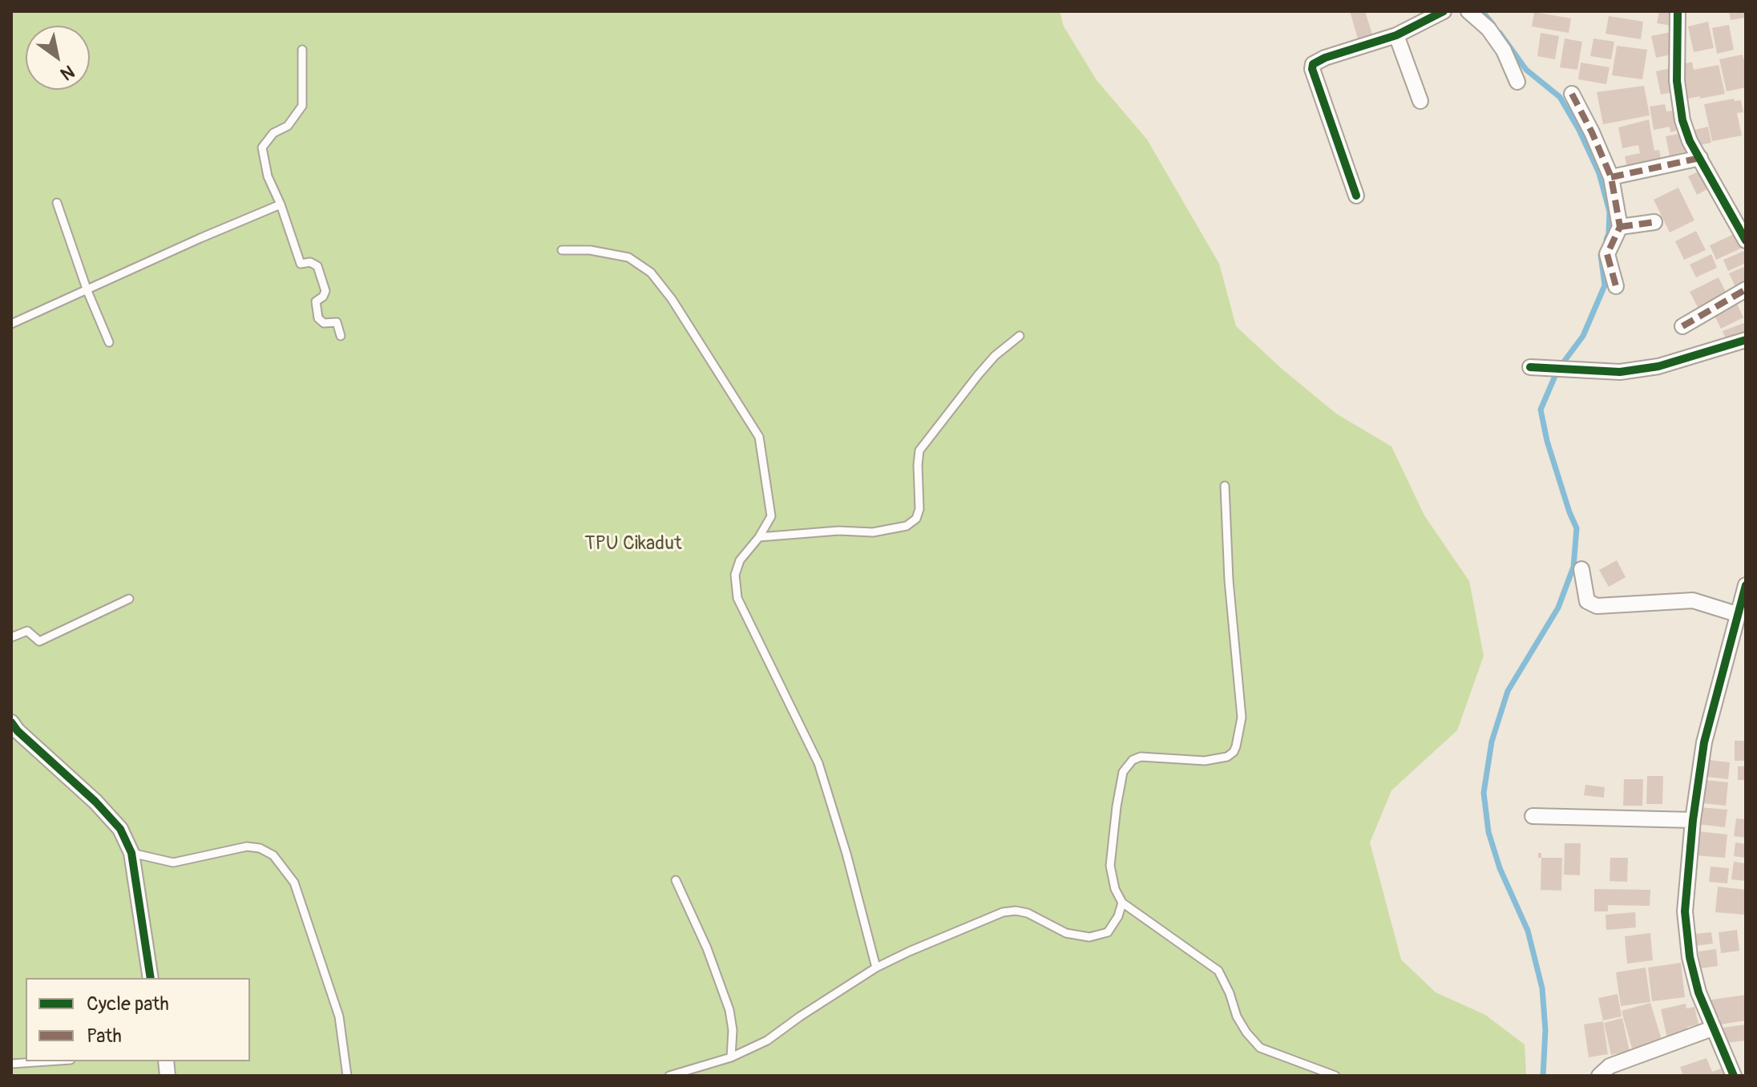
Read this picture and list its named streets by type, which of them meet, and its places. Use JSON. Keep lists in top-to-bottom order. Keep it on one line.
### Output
{"parks":["TPU Cikadut"],"legend":["Cycle path","Path"],"north":"bottom right"}
